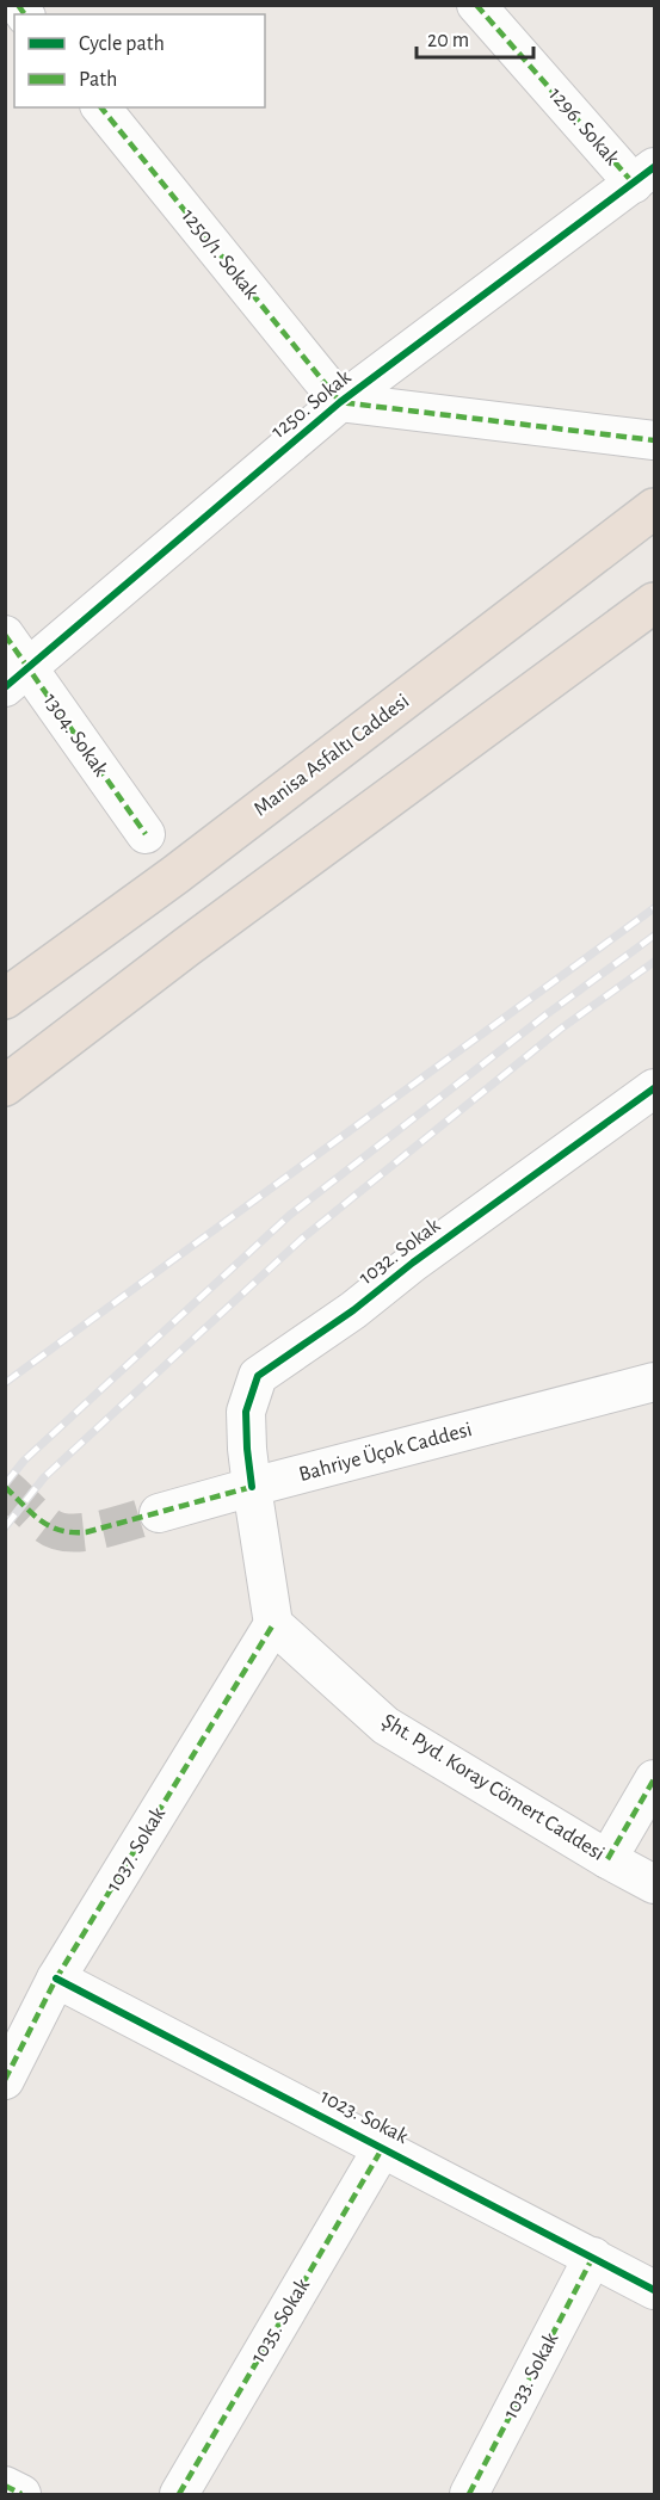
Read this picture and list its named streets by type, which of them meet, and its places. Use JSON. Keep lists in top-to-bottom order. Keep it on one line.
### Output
{"streets":{"highway":["Manisa Asfaltı Caddesi"],"street":["1296. Sokak","1250/1. Sokak","1250. Sokak","1304. Sokak","1032. Sokak","Bahriye Üçok Caddesi","Şht. Pyd. Koray Cömert Caddesi","1037. Sokak","1023. Sokak","1035. Sokak","1033. Sokak"]},"crossings":[["1296. Sokak","1250. Sokak"],["1250/1. Sokak","1250. Sokak"],["1250. Sokak","1304. Sokak"],["1032. Sokak","Bahriye Üçok Caddesi"],["Şht. Pyd. Koray Cömert Caddesi","1037. Sokak"],["1037. Sokak","1023. Sokak"],["1023. Sokak","1035. Sokak"],["1023. Sokak","1033. Sokak"]],"legend":["Cycle path","Path"],"scale_bar":"20 m"}
